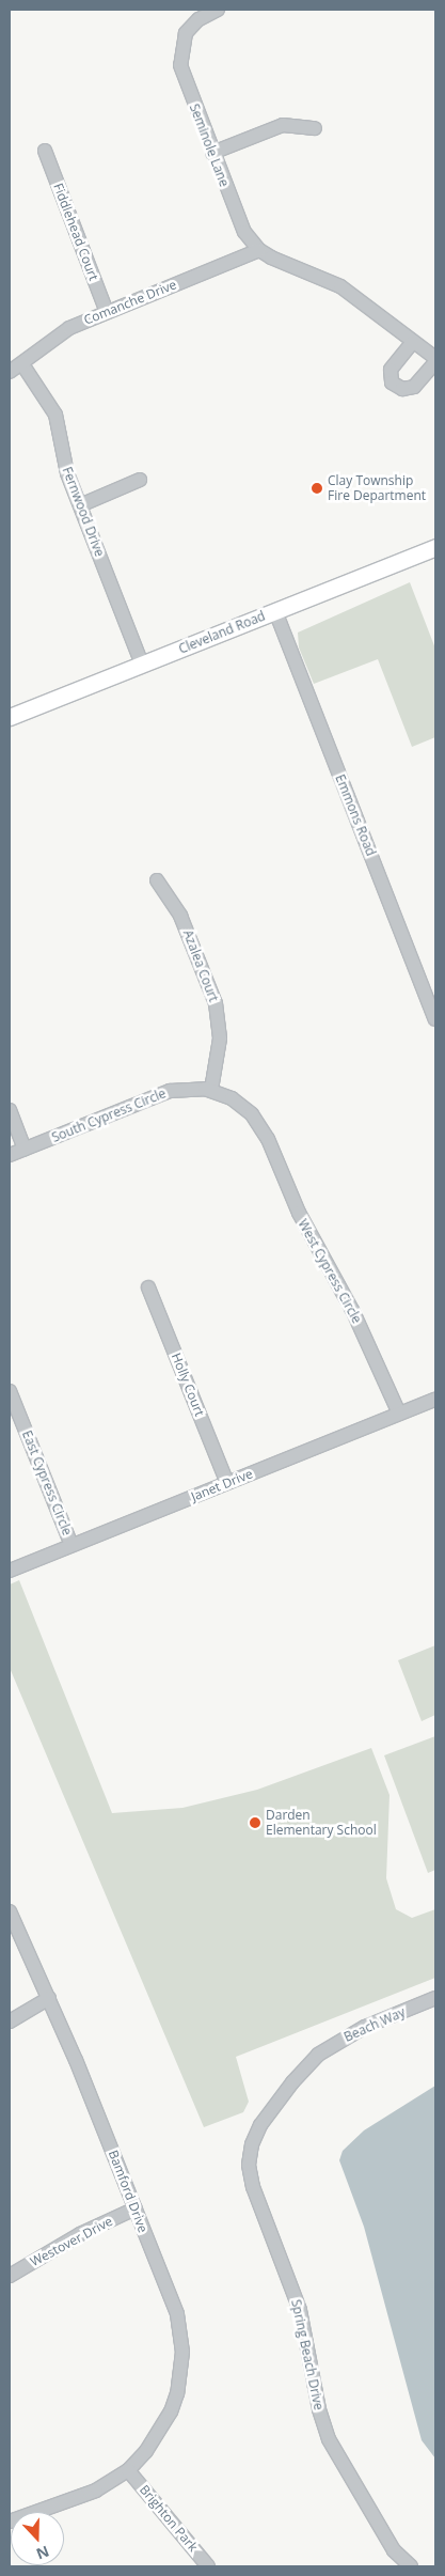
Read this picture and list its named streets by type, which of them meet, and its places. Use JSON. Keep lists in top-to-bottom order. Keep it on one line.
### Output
{"streets":{"main road":["Cleveland Road"],"street":["Seminole Lane","Fiddlehead Court","Comanche Drive","Fernwood Drive","Emmons Road","Azalea Court","South Cypress Circle","West Cypress Circle","Holly Court","East Cypress Circle","Janet Drive","Beach Way","Bamford Drive","Westover Drive","Spring Beach Drive","Brighton Park"]},"crossings":[["Seminole Lane","Comanche Drive"],["Fiddlehead Court","Comanche Drive"],["Comanche Drive","Fernwood Drive"],["Fernwood Drive","Cleveland Road"],["Cleveland Road","Emmons Road"],["Azalea Court","South Cypress Circle"],["Azalea Court","West Cypress Circle"],["South Cypress Circle","West Cypress Circle"],["West Cypress Circle","Janet Drive"],["Holly Court","Janet Drive"],["East Cypress Circle","Janet Drive"],["Beach Way","Spring Beach Drive"],["Bamford Drive","Westover Drive"],["Bamford Drive","Brighton Park"]],"places":["Clay Township Fire Department","Darden Elementary School"],"north":"bottom"}
